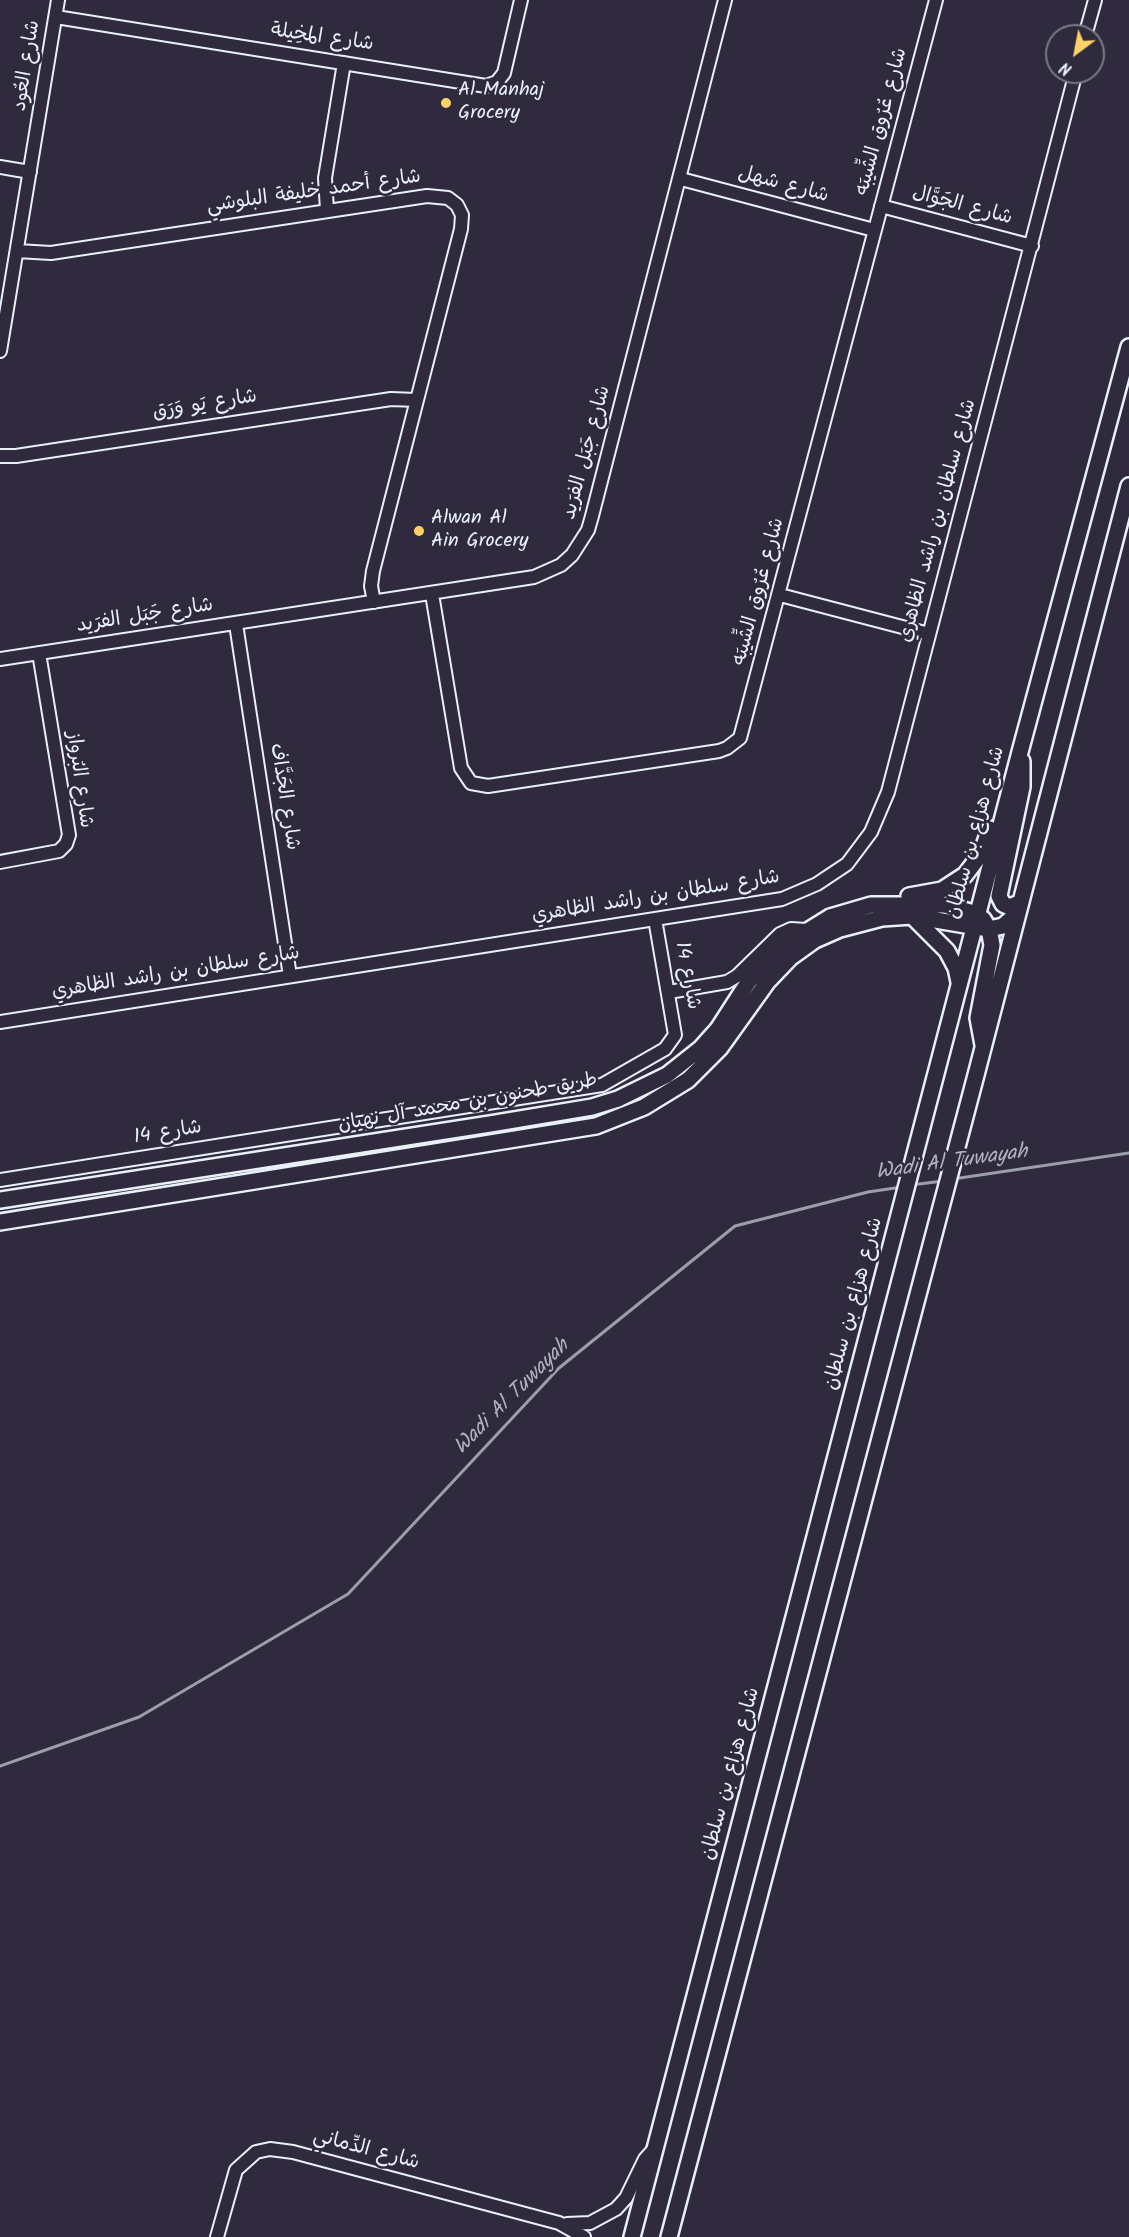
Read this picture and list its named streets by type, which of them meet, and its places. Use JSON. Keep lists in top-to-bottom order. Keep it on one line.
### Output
{"streets":{"main road":["شارع هزاع بن سلطان","طريق طحنون بن محمد آل نهيان"],"street":["شارع المخِيلة","شارع العُود","شارع عُرُوق الشِّيبَه","شارع شهل","شارع أحمد خليفة البلوشي","شارع الجَوَّال","شارع يَو وَرَق","شارع جَبَل الفرَيد","شارع سلطان بن راشد الظاهري","شارع البُرواز","شارع الجَدَّاف","شارع 14","شارع الدِّماني"]},"crossings":[["شارع المخِيلة","شارع العُود"],["شارع العُود","شارع أحمد خليفة البلوشي"],["شارع عُرُوق الشِّيبَه","شارع شهل"],["شارع عُرُوق الشِّيبَه","شارع الجَوَّال"],["شارع عُرُوق الشِّيبَه","شارع جَبَل الفرَيد"],["شارع شهل","شارع جَبَل الفرَيد"],["شارع أحمد خليفة البلوشي","شارع يَو وَرَق"],["شارع أحمد خليفة البلوشي","شارع جَبَل الفرَيد"],["شارع الجَوَّال","شارع سلطان بن راشد الظاهري"],["شارع جَبَل الفرَيد","شارع البُرواز"],["شارع جَبَل الفرَيد","شارع الجَدَّاف"],["شارع سلطان بن راشد الظاهري","شارع الجَدَّاف"],["شارع سلطان بن راشد الظاهري","شارع 14"],["شارع هزاع بن سلطان","طريق طحنون بن محمد آل نهيان"],["شارع هزاع بن سلطان","شارع الدِّماني"]],"water":["Wadi Al Tuwayah"],"places":["Al Manhaj Grocery","Alwan Al Ain Grocery"],"north":"bottom left"}
